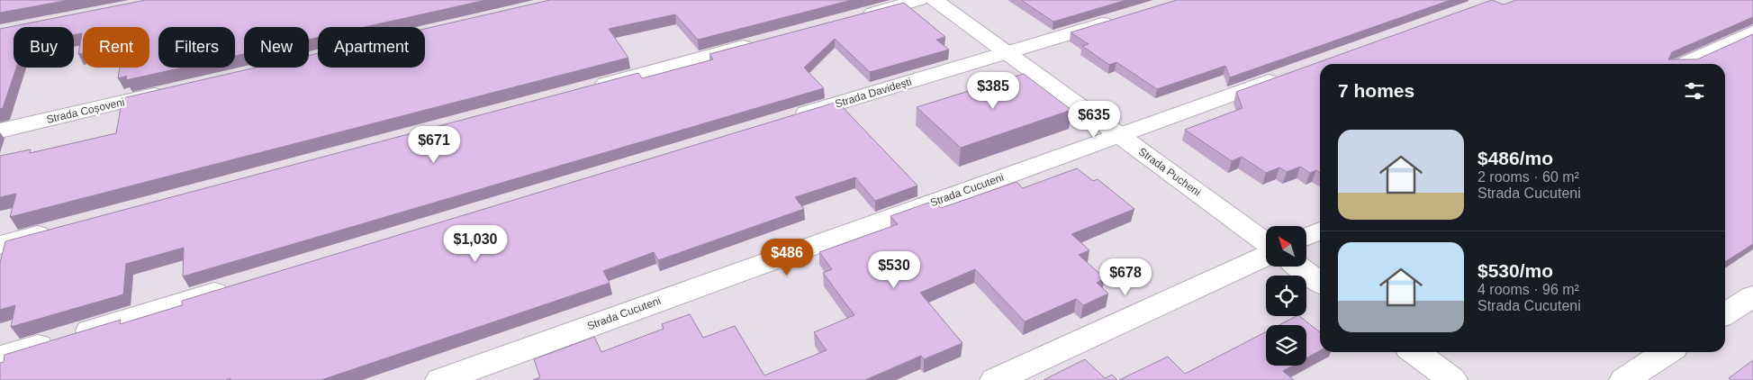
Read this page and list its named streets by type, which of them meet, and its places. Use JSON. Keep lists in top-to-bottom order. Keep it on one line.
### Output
{"streets":{"street":["Strada Davidești","Strada Coșoveni","Strada Pucheni","Strada Cucuteni"]},"crossings":[["Strada Davidești","Strada Pucheni"],["Strada Pucheni","Strada Cucuteni"]],"north":"top left","page":{"chip":["Buy","Rent","Filters","New","Apartment"],"heading":"7 homes","price":["$385","$635","$671","$1,030","$486","$530","$678"],"list":[{"name":"$486/mo","note":"2 rooms · 60 m² · Strada Cucuteni"},{"name":"$530/mo","note":"4 rooms · 96 m² · Strada Cucuteni"}]}}
